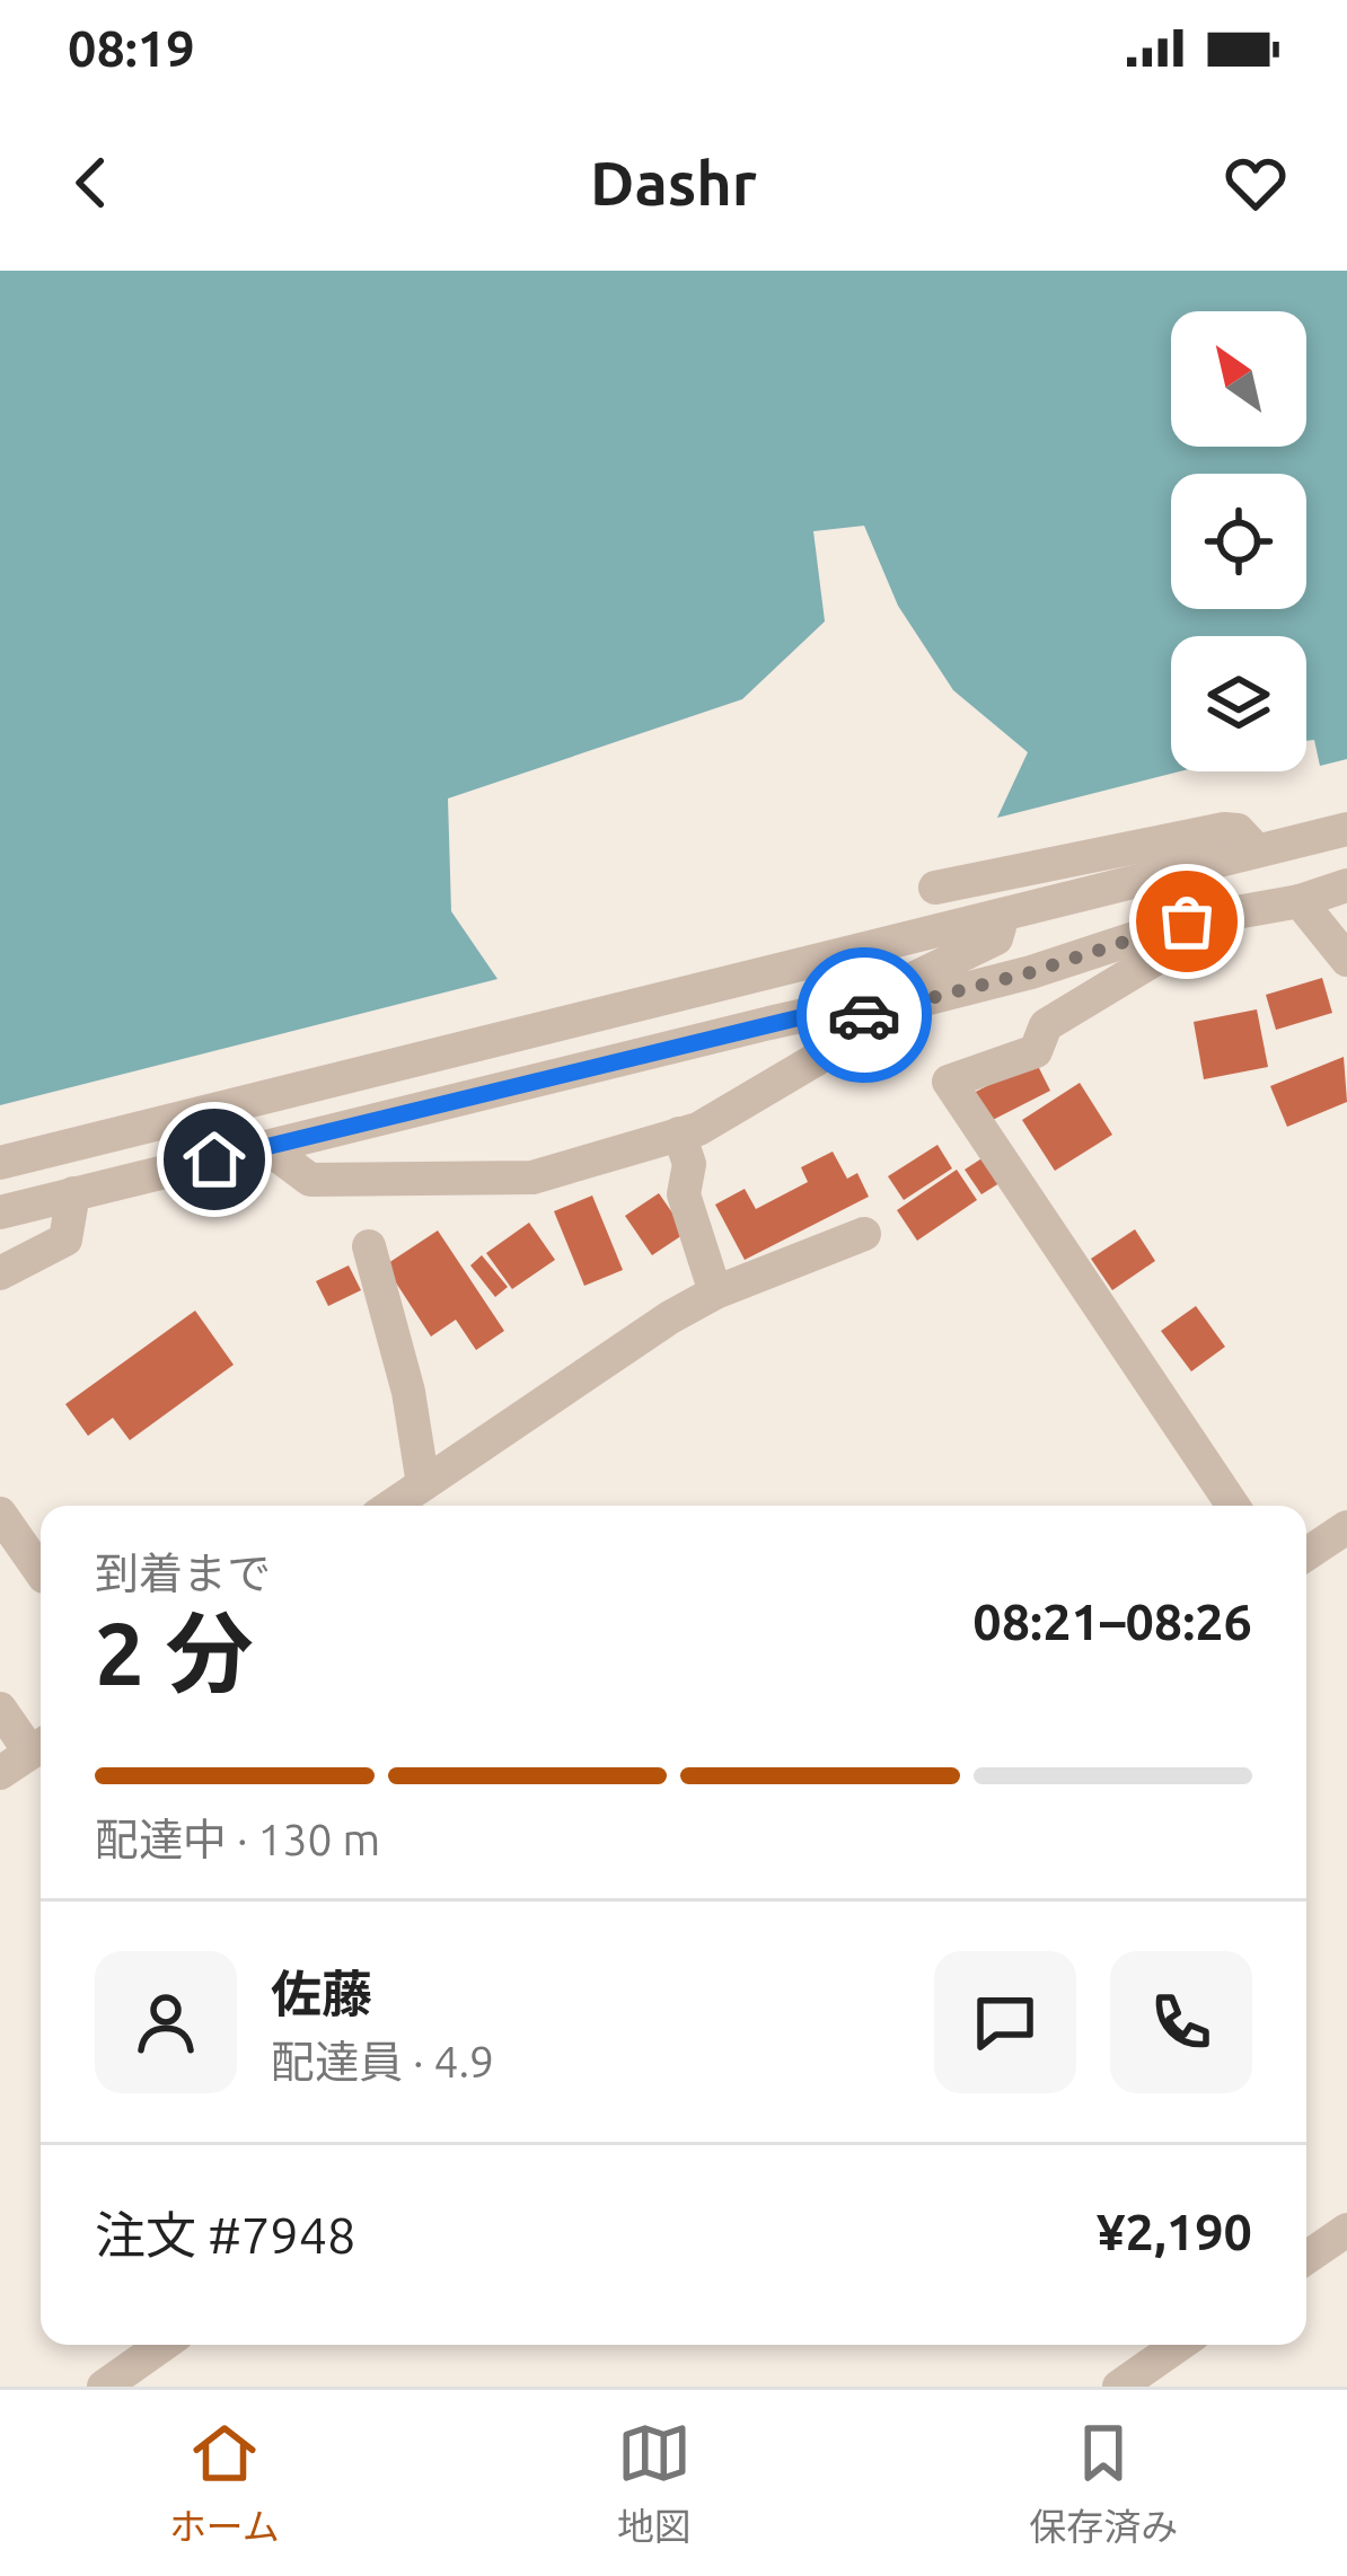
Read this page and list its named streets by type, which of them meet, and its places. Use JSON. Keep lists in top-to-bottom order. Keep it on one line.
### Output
{"north":"top left","page":{"status":"08:19","header":"Dashr","heading":["2 分","到着まで","08:21–08:26"],"panel":["佐藤","配達員 · 4.9","注文 #7948","¥2,190"],"bar":"配達中 · 130 m","tabs":["ホーム","地図","保存済み"]}}
